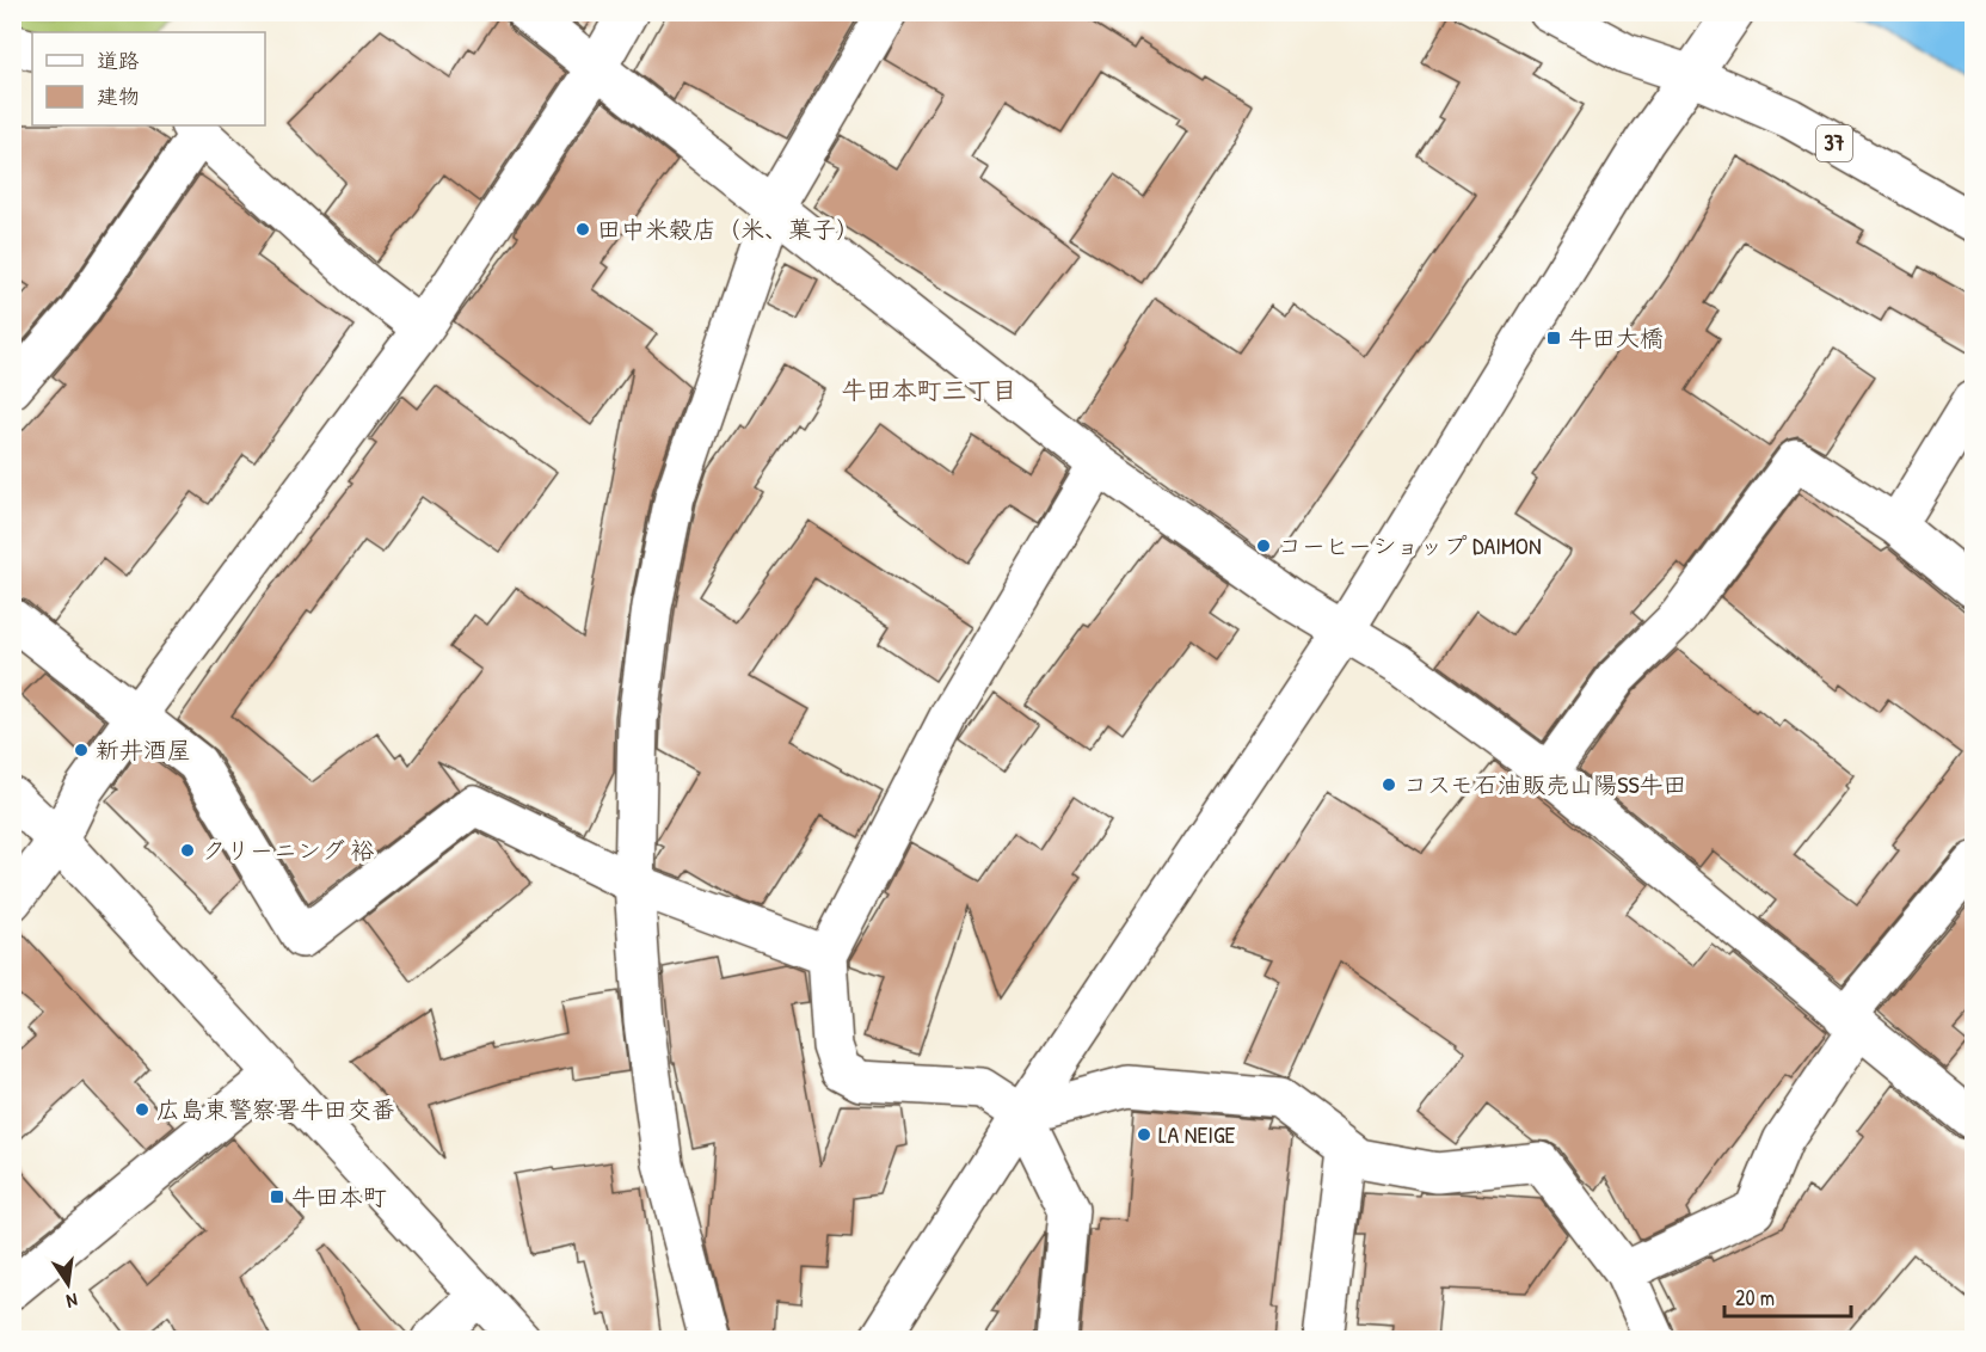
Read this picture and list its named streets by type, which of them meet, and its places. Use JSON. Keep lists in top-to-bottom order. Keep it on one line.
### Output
{"streets":{"street":["37"]},"districts":["牛田本町三丁目"],"places":{"other":["田中米穀店（米、菓子）","コーヒーショップ DAIMON","新井酒屋","コスモ石油販売山陽SS牛田","クリーニング 裕","広島東警察署牛田交番","LA NEIGE"],"transit":["牛田大橋","牛田本町"]},"legend":["道路","建物"],"scale_bar":"20 m","north":"bottom"}
